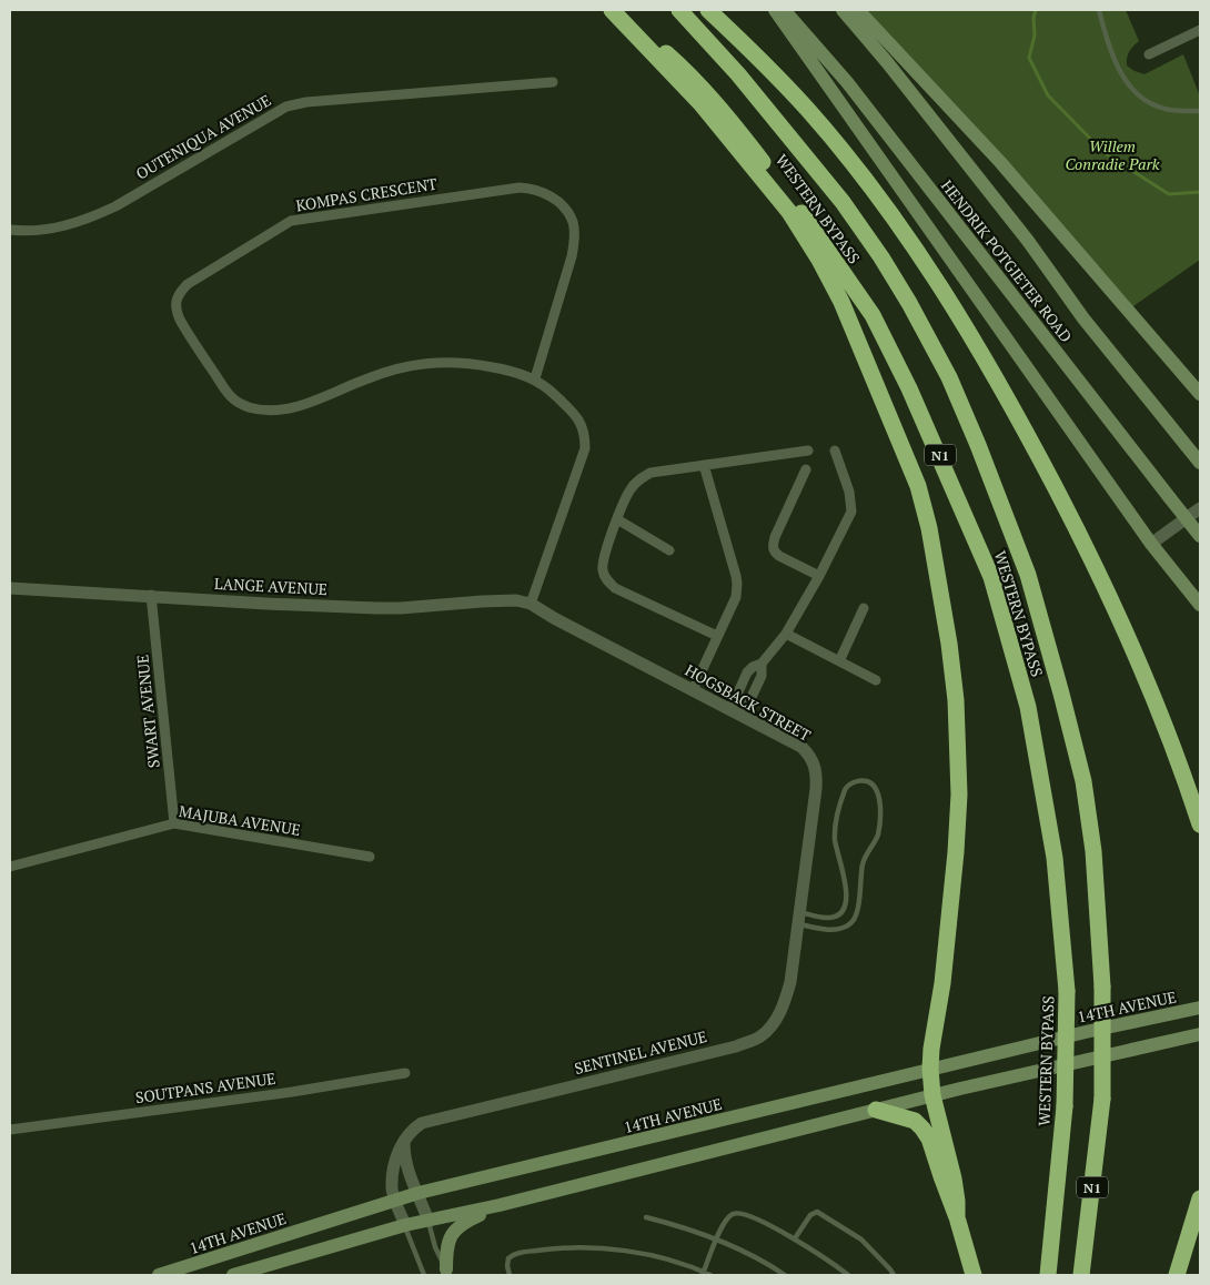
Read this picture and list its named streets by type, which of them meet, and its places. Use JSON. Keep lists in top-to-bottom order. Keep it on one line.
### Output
{"streets":{"highway":["WESTERN BYPASS","N1"],"main road":["HENDRIK POTGIETER ROAD","14TH AVENUE"],"street":["OUTENIQUA AVENUE","KOMPAS CRESCENT","LANGE AVENUE","HOGSBACK STREET","SWART AVENUE","MAJUBA AVENUE","SENTINEL AVENUE","SOUTPANS AVENUE"]},"crossings":[["KOMPAS CRESCENT","LANGE AVENUE"],["KOMPAS CRESCENT","HOGSBACK STREET"],["LANGE AVENUE","HOGSBACK STREET"],["LANGE AVENUE","SWART AVENUE"],["HOGSBACK STREET","SENTINEL AVENUE"],["SWART AVENUE","MAJUBA AVENUE"]],"parks":["Willem Conradie Park"]}
